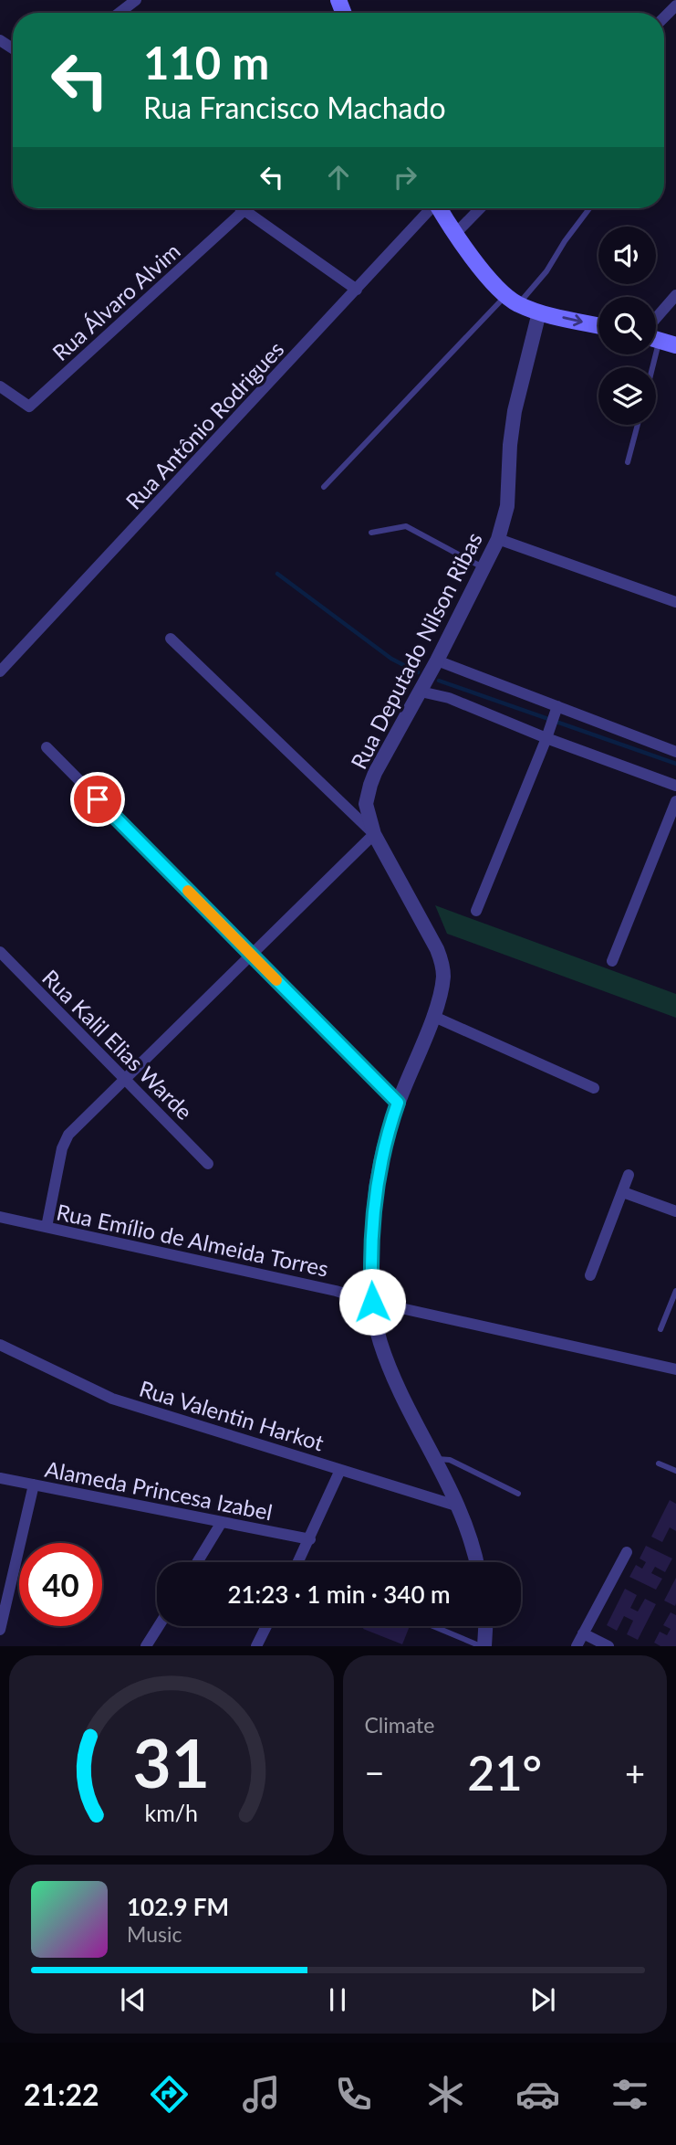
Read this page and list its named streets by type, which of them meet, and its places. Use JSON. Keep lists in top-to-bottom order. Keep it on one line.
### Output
{"streets":{"street":["Rua Álvaro Alvim","Rua Antônio Rodrigues","Rua Deputado Nilson Ribas","Rua Kalil Elias Warde","Rua Emílio de Almeida Torres","Rua Valentin Harkot","Alameda Princesa Izabel"]},"crossings":[["Rua Deputado Nilson Ribas","Rua Emílio de Almeida Torres"],["Rua Deputado Nilson Ribas","Rua Valentin Harkot"]],"page":{"turn":["110 m","Rua Francisco Machado"],"limit":"40","trip":"21:23 · 1 min · 340 m","tile":"Climate","heat":["−","21°","+"],"song":["102.9 FM","Music"],"tabs":"21:22","gauge":["31","km/h"]}}
